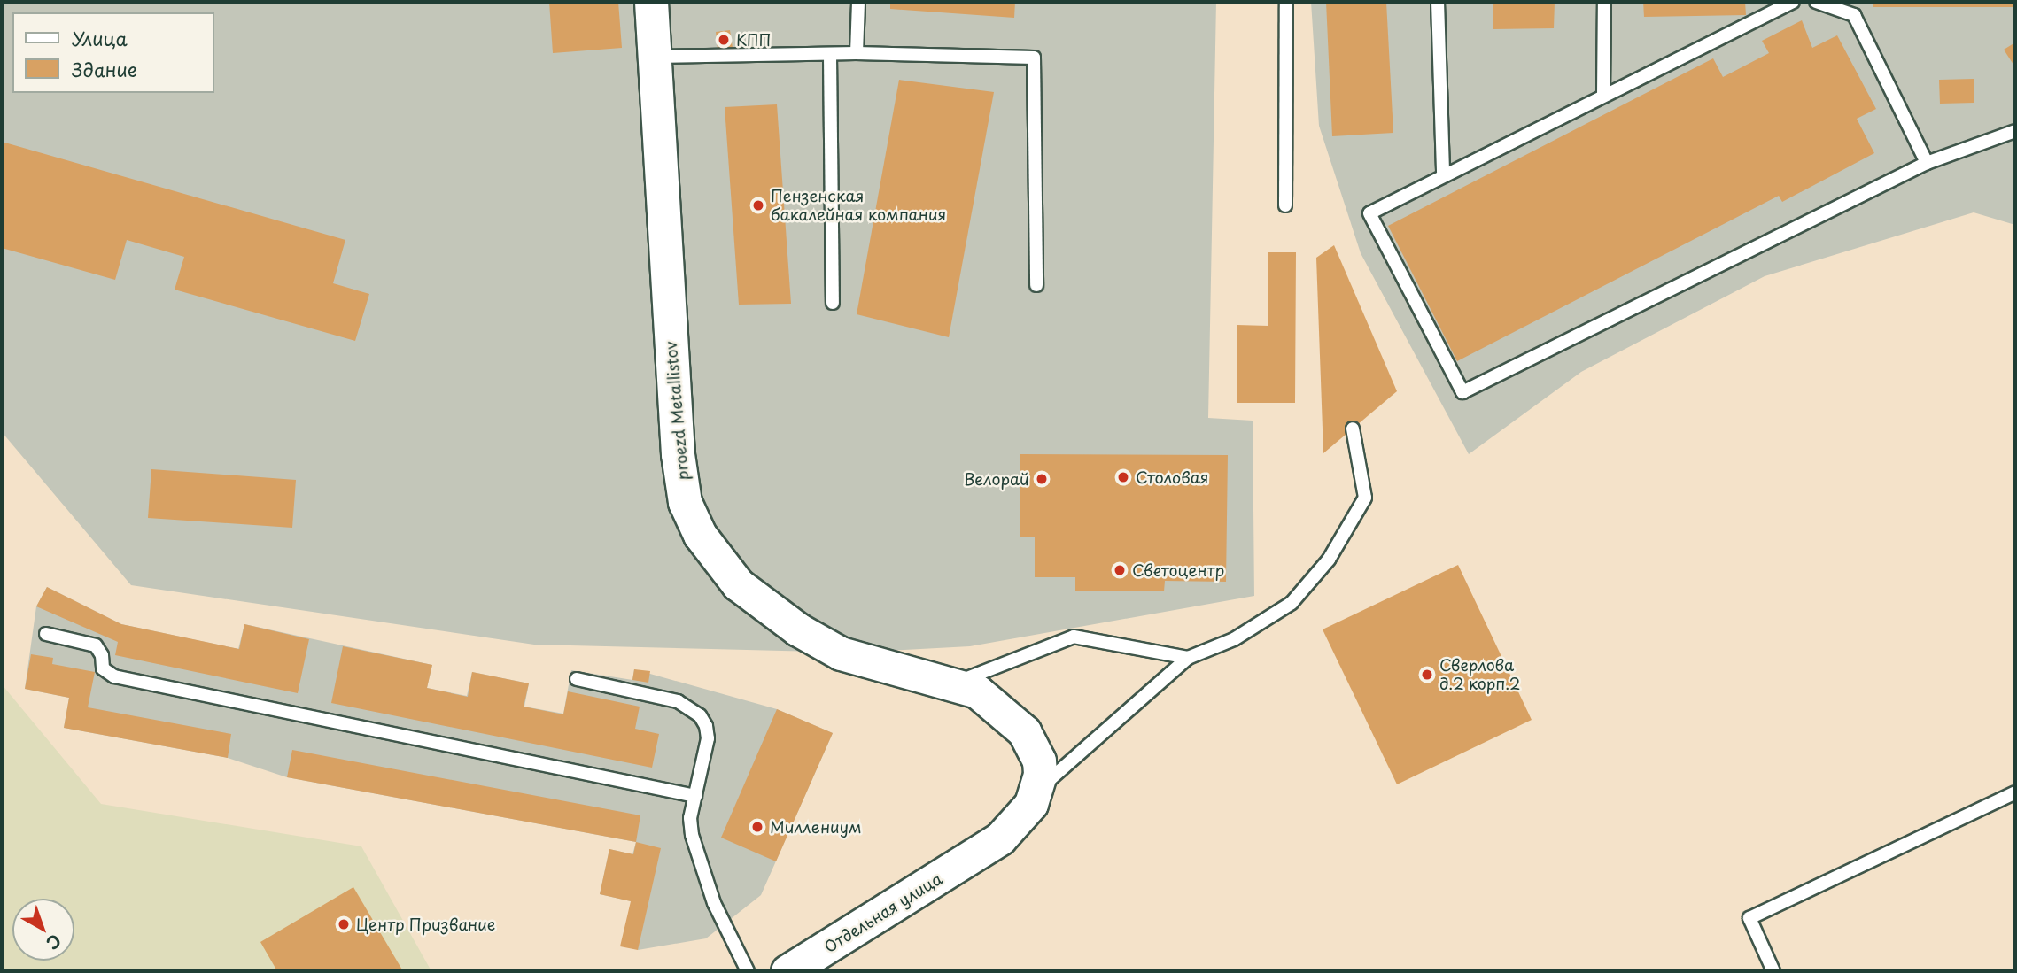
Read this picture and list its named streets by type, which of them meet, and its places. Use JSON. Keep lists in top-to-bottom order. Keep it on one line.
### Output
{"streets":{"street":["proezd Metallistov","Отдельная улица"]},"crossings":[["proezd Metallistov","Отдельная улица"]],"places":["КПП","Пензенская бакалейная компания","Столовая","Велорай","Светоцентр","Сверлова д.2 корп.2","Миллениум","Центр Призвание"],"legend":["Улица","Здание"],"north":"bottom right"}
